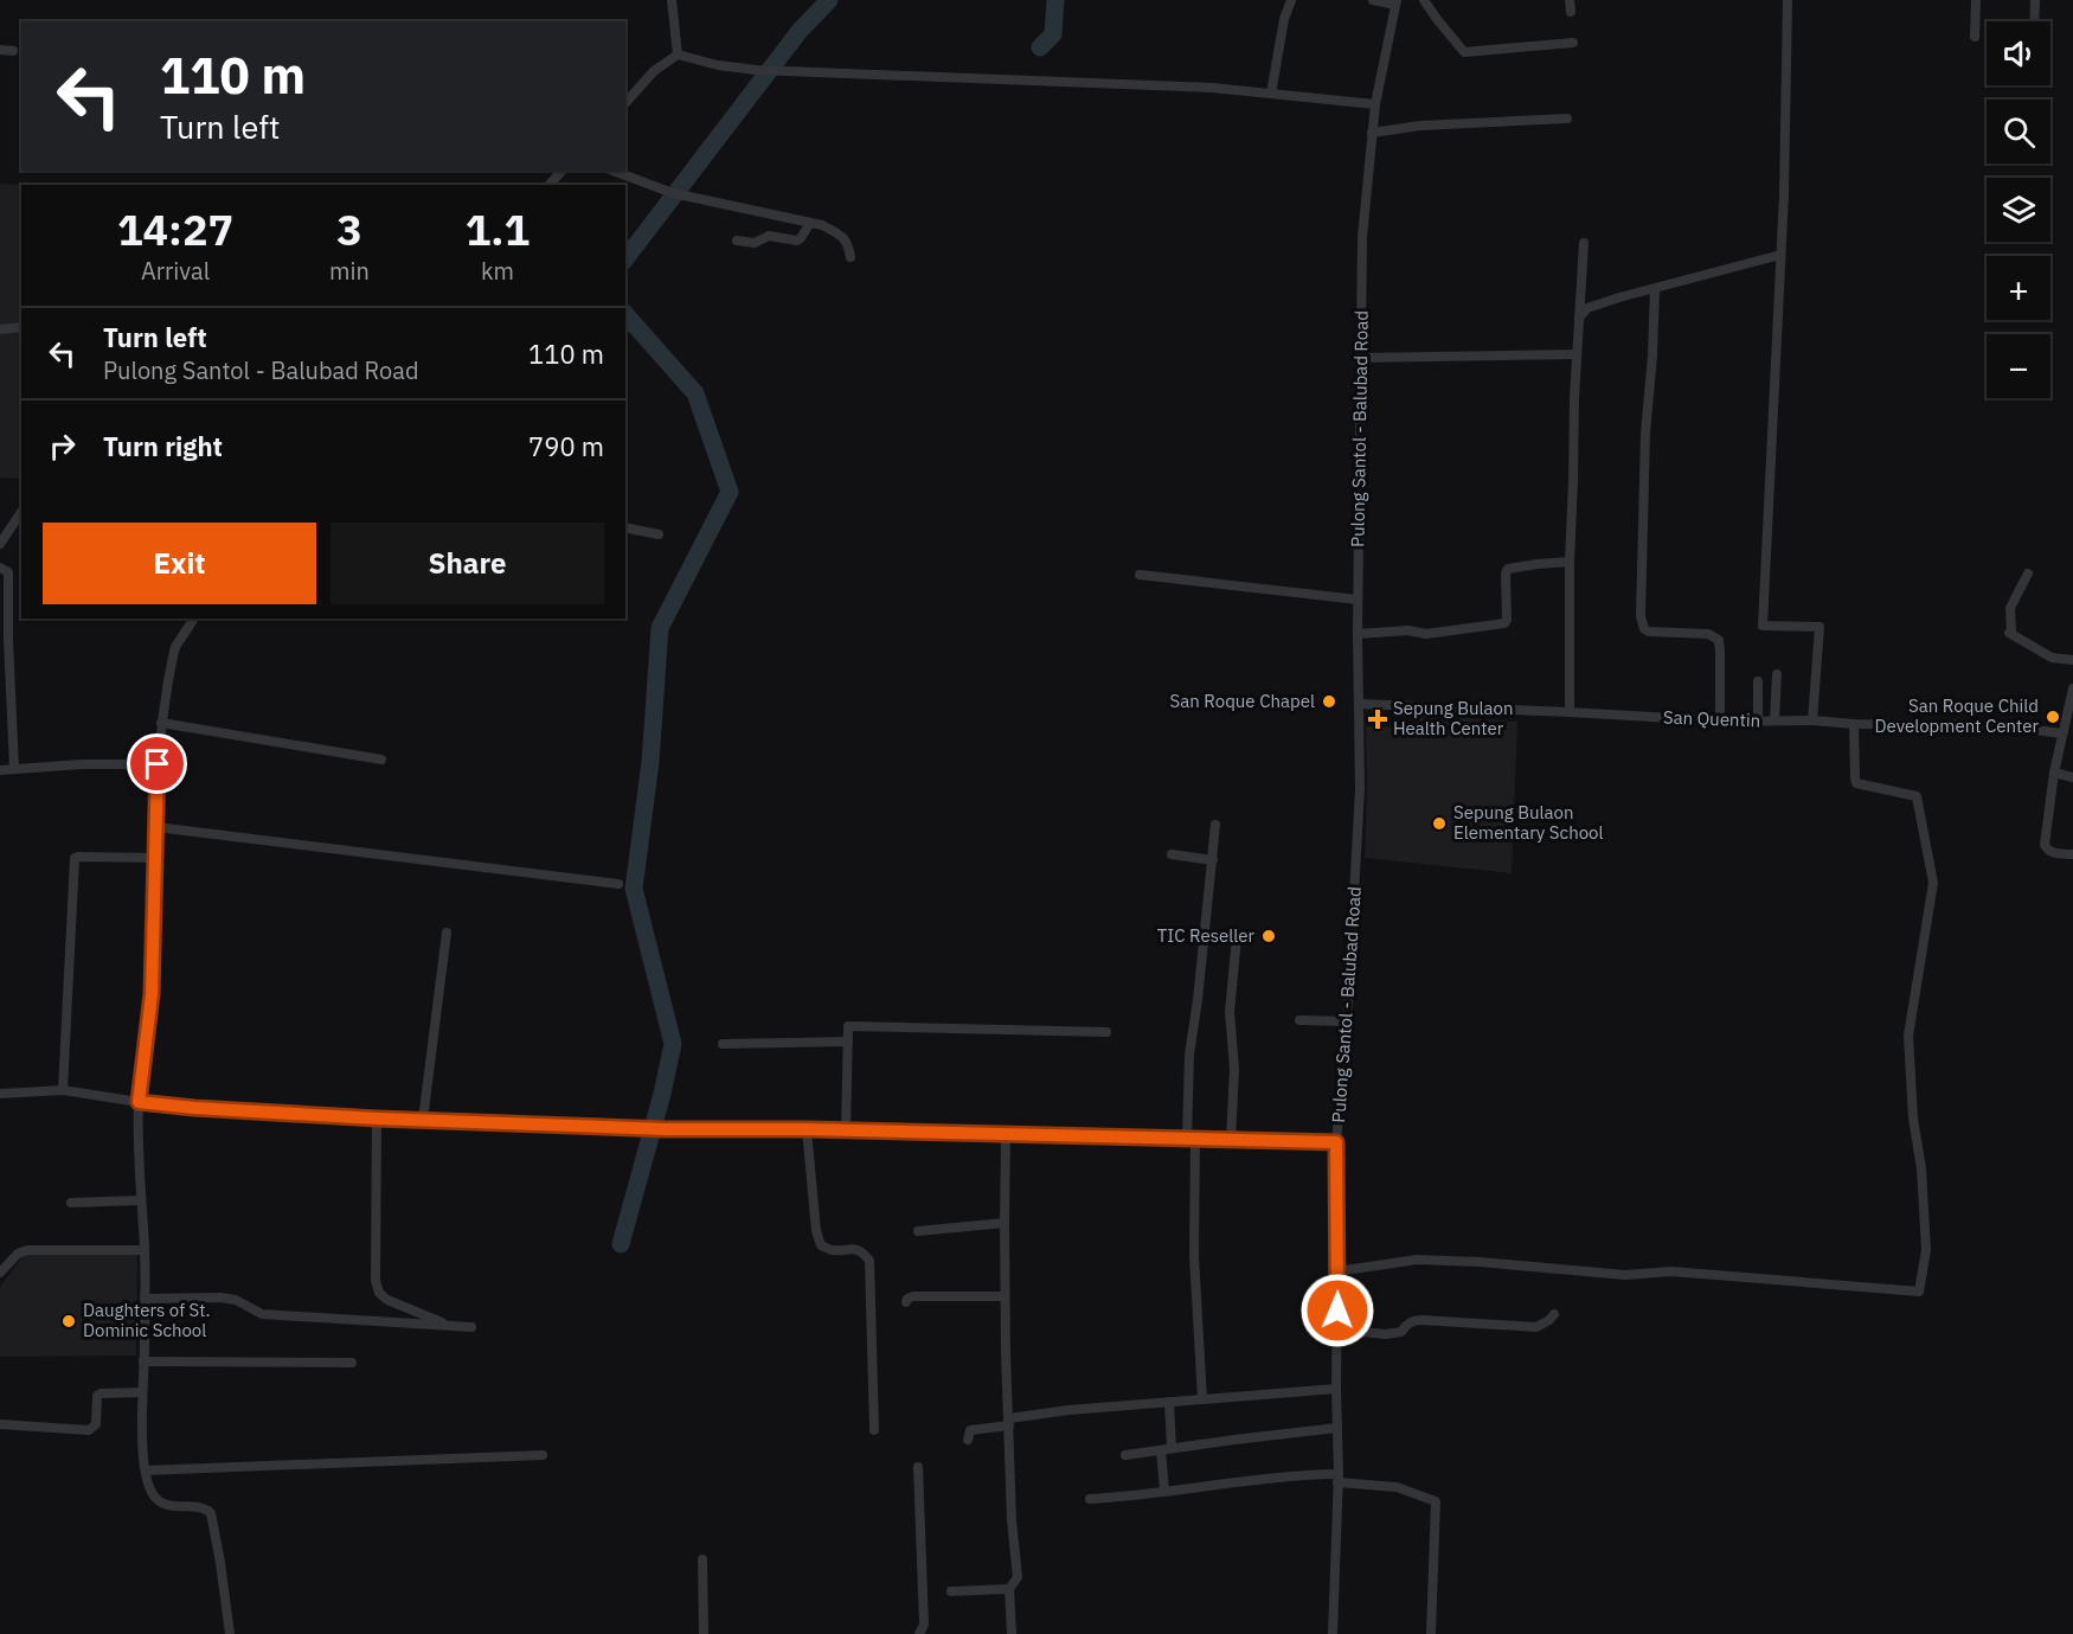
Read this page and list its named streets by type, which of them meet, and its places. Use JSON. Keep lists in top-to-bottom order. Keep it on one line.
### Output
{"streets":{"street":["Pulong Santol - Balubad Road","San Quentin"]},"crossings":[["Pulong Santol - Balubad Road","San Quentin"]],"places":{"other":["San Roque Chapel","San Roque Child Development Center","Sepung Bulaon Elementary School","TIC Reseller","Daughters of St. Dominic School"],"health":["Sepung Bulaon Health Center"]},"page":{"map_buttons":["+","−"],"turn":["110 m","Turn left"],"eta":["14:27","Arrival","3","min","1.1","km"],"list":[{"name":"Turn left","note":"Pulong Santol - Balubad Road","value":"110 m"},{"name":"Turn right","value":"790 m"}],"buttons":["Exit","Share"]}}
